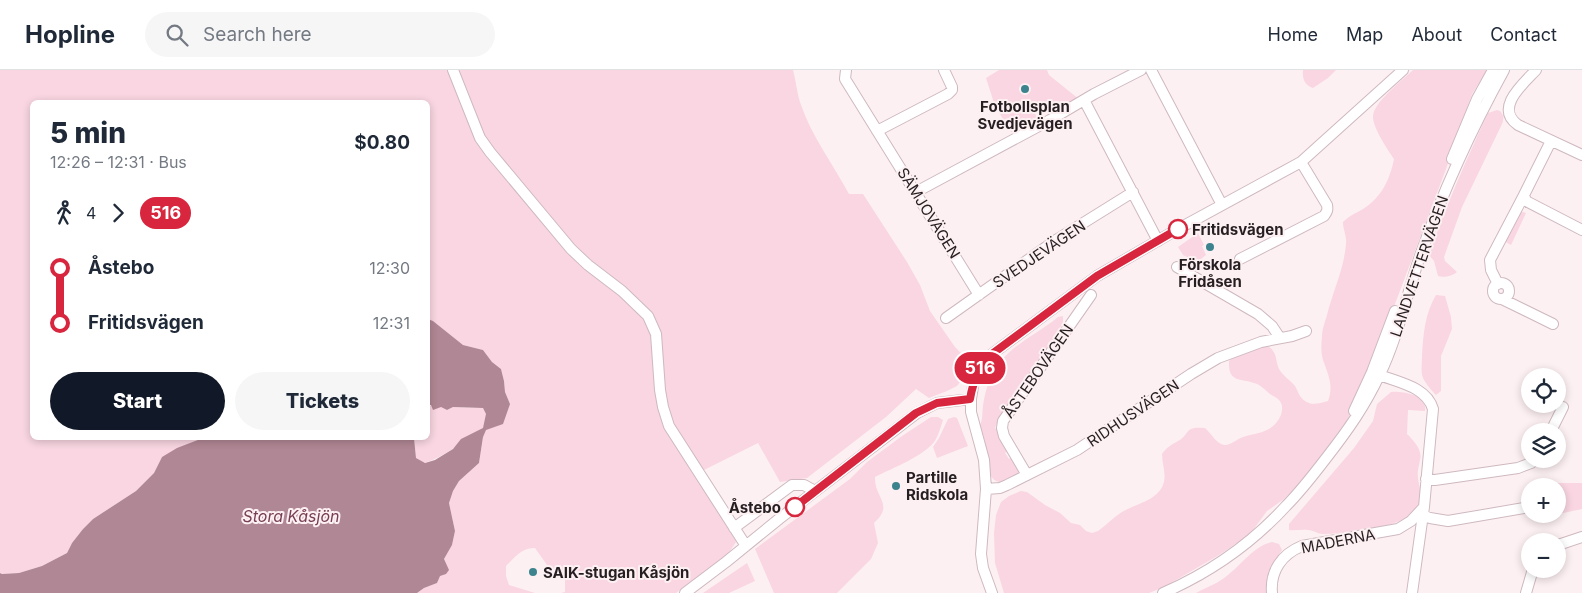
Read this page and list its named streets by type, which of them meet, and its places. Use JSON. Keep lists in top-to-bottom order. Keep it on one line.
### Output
{"streets":{"street":["SÄMJOVÄGEN","SVEDJEVÄGEN","LANDVETTERVÄGEN","ÅSTEBOVÄGEN","RIDHUSVÄGEN","MADERNA"]},"crossings":[["SÄMJOVÄGEN","SVEDJEVÄGEN"],["ÅSTEBOVÄGEN","RIDHUSVÄGEN"]],"water":["Stora Kåsjön"],"places":["Fotbollsplan Svedjevägen","Fritidsvägen","Förskola Fridåsen","Partille Ridskola","Åstebo","SAIK-stugan Kåsjön"],"lines":["bus line 516"],"page":{"header":"Hopline","search":"Search here","nav":["Home","Map","About","Contact"],"on_map":"516","heading":["5 min","12:26 – 12:31 · Bus","$0.80"],"legs":["4","516"],"list":[{"name":"Åstebo","value":"12:30"},{"name":"Fritidsvägen","value":"12:31"}],"buttons":["Start","Tickets"],"map_buttons":["+","−"]}}
